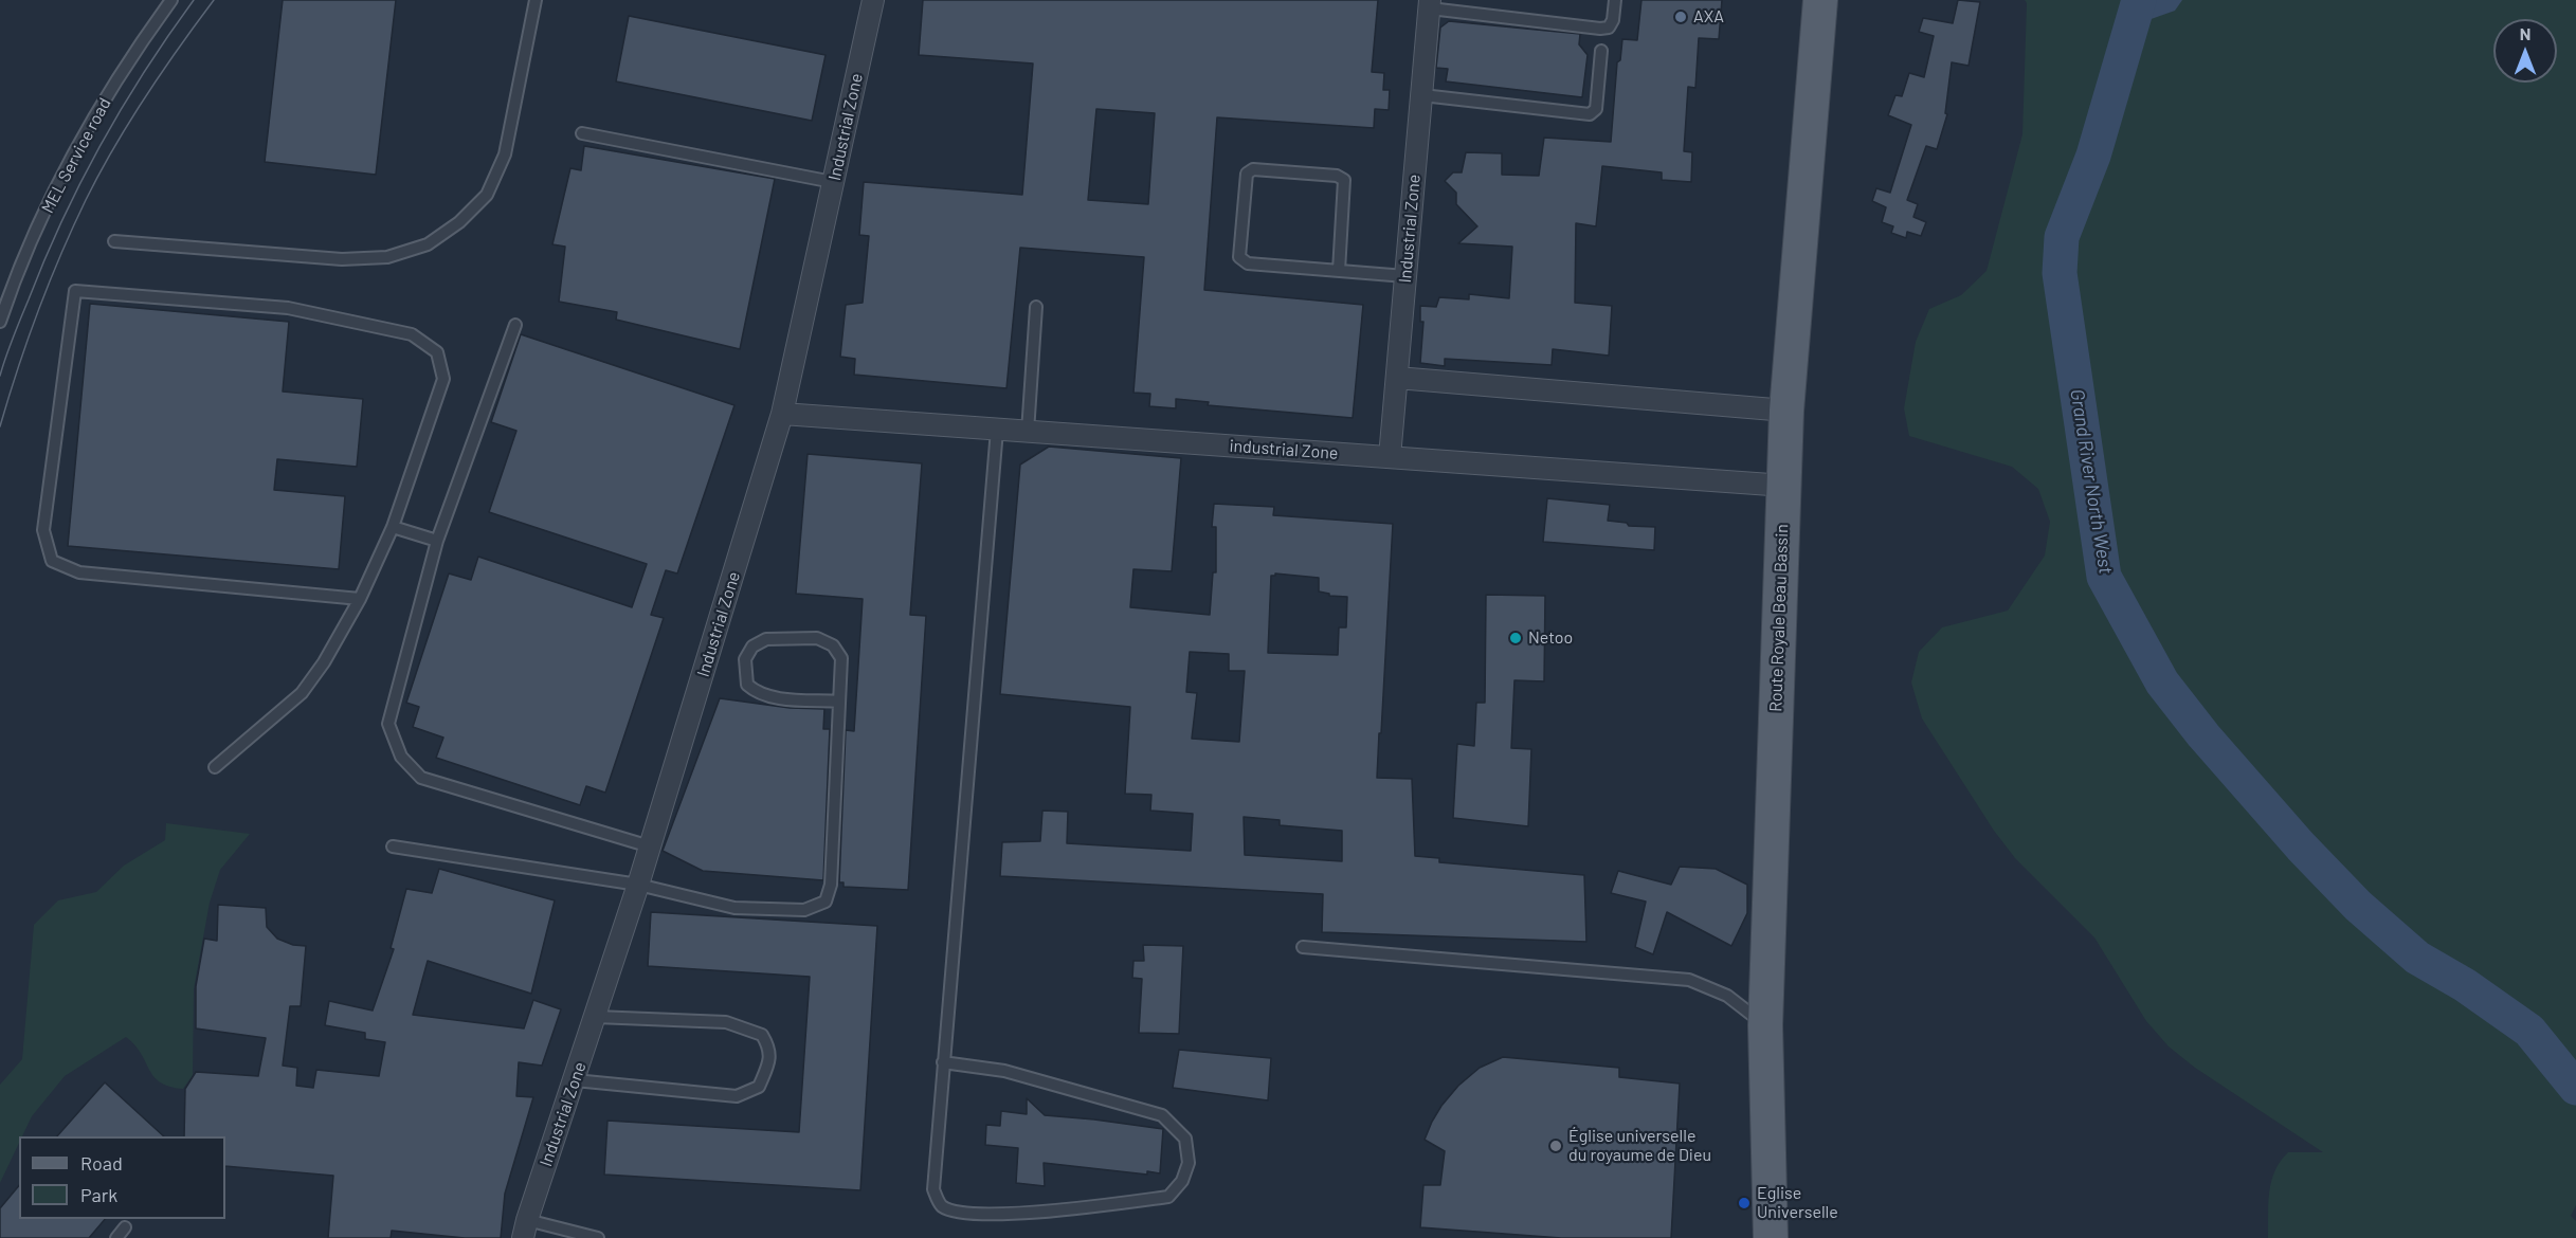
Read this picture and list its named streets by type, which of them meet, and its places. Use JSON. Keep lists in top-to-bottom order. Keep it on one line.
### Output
{"streets":{"main road":["Route Royale Beau Bassin"],"street":["Industrial Zone","industrial Zone"],"lane":["MEL Service road"]},"crossings":[["Industrial Zone","industrial Zone"],["industrial Zone","Route Royale Beau Bassin"]],"water":["Grand River North West"],"places":["AXA","Netoo","Église universelle du royaume de Dieu","Eglise Universelle"],"legend":["Road","Park"],"north":"top"}
